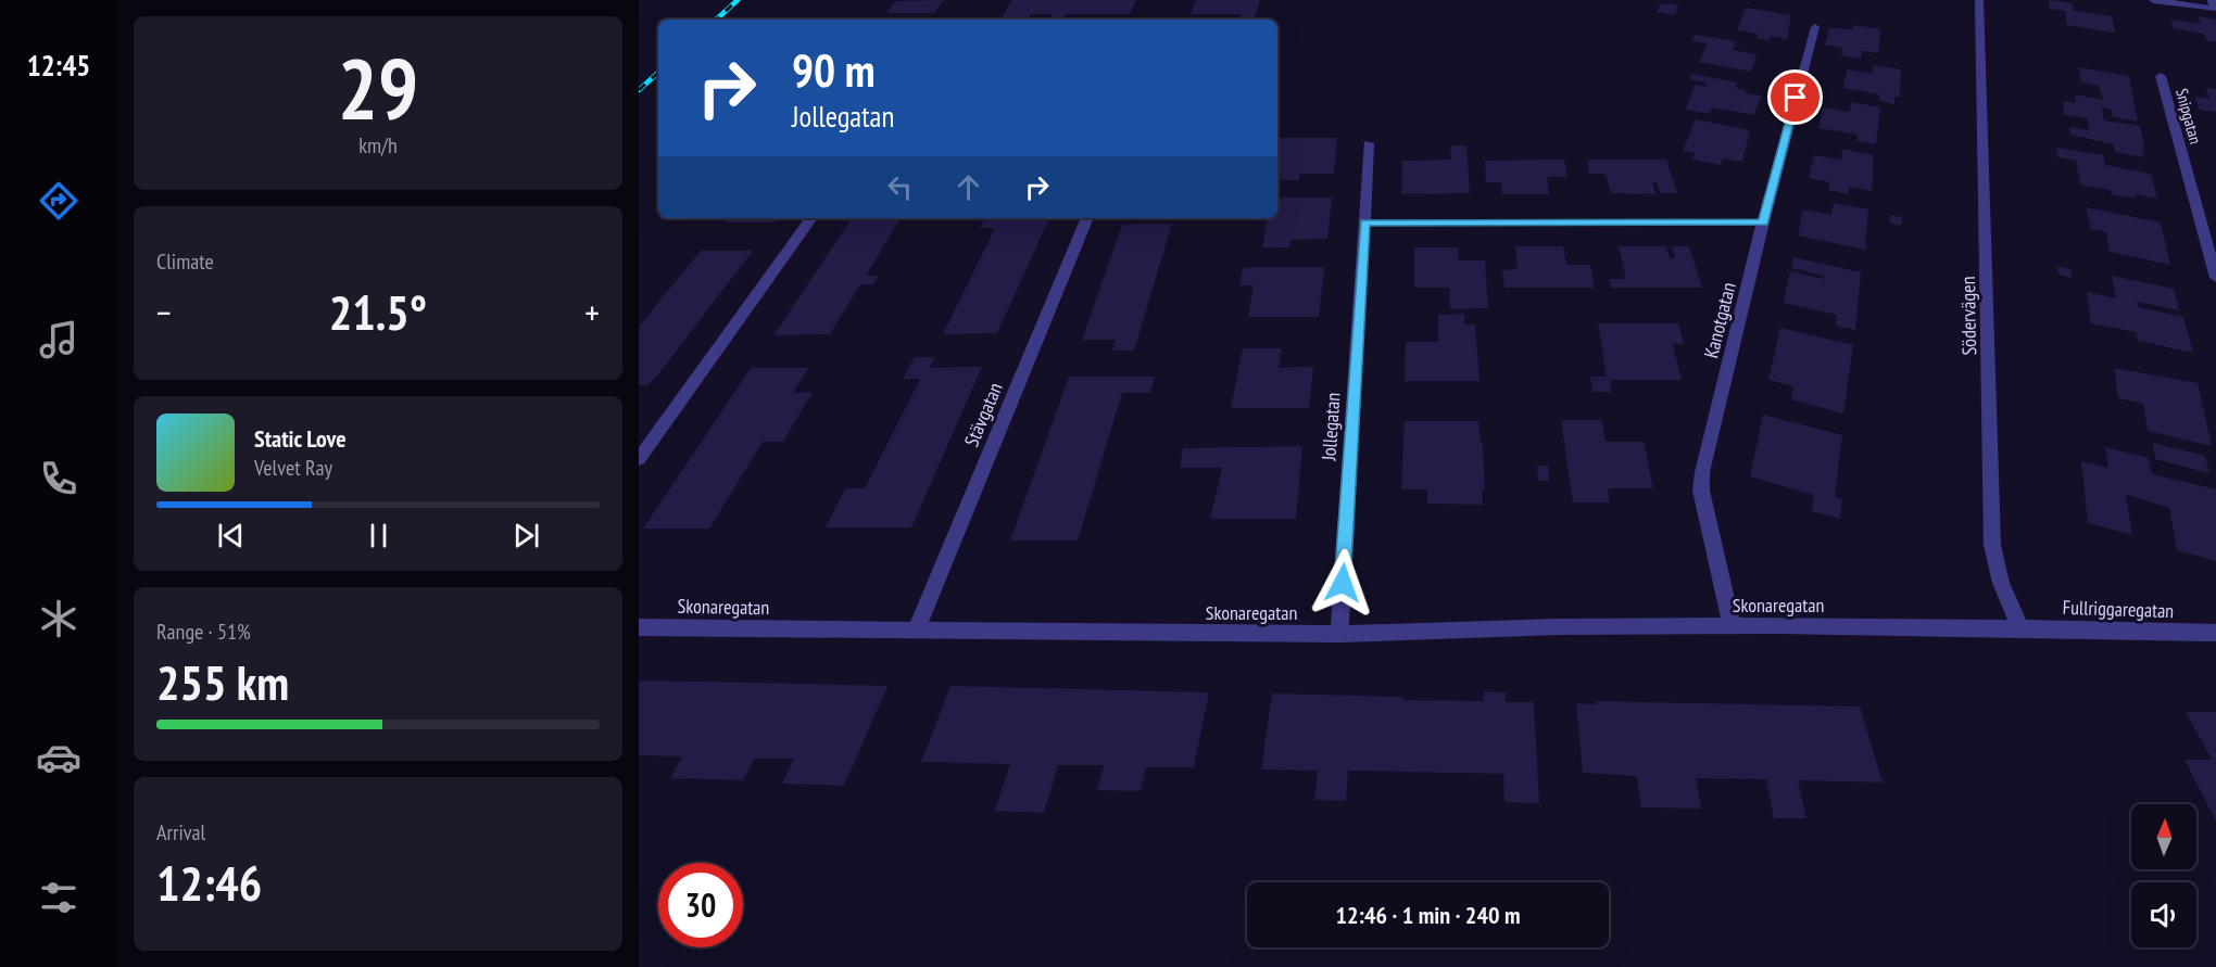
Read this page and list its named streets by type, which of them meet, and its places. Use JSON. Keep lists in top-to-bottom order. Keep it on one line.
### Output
{"streets":{"street":["Snipgatan","Södervägen","Kanotgatan","Stävgatan","Jollegatan","Skonaregatan","Fullriggaregatan"]},"crossings":[["Södervägen","Skonaregatan"],["Södervägen","Fullriggaregatan"],["Kanotgatan","Skonaregatan"],["Stävgatan","Skonaregatan"],["Jollegatan","Skonaregatan"],["Skonaregatan","Fullriggaregatan"]],"north":"top","page":{"tabs":"12:45","tile":[["29","km/h"],"Climate",["Range · 51%","255 km"],["Arrival","12:46"]],"turn":["90 m","Jollegatan"],"heat":["−","21.5°","+"],"song":["Static Love","Velvet Ray"],"limit":"30","trip":"12:46 · 1 min · 240 m"}}
